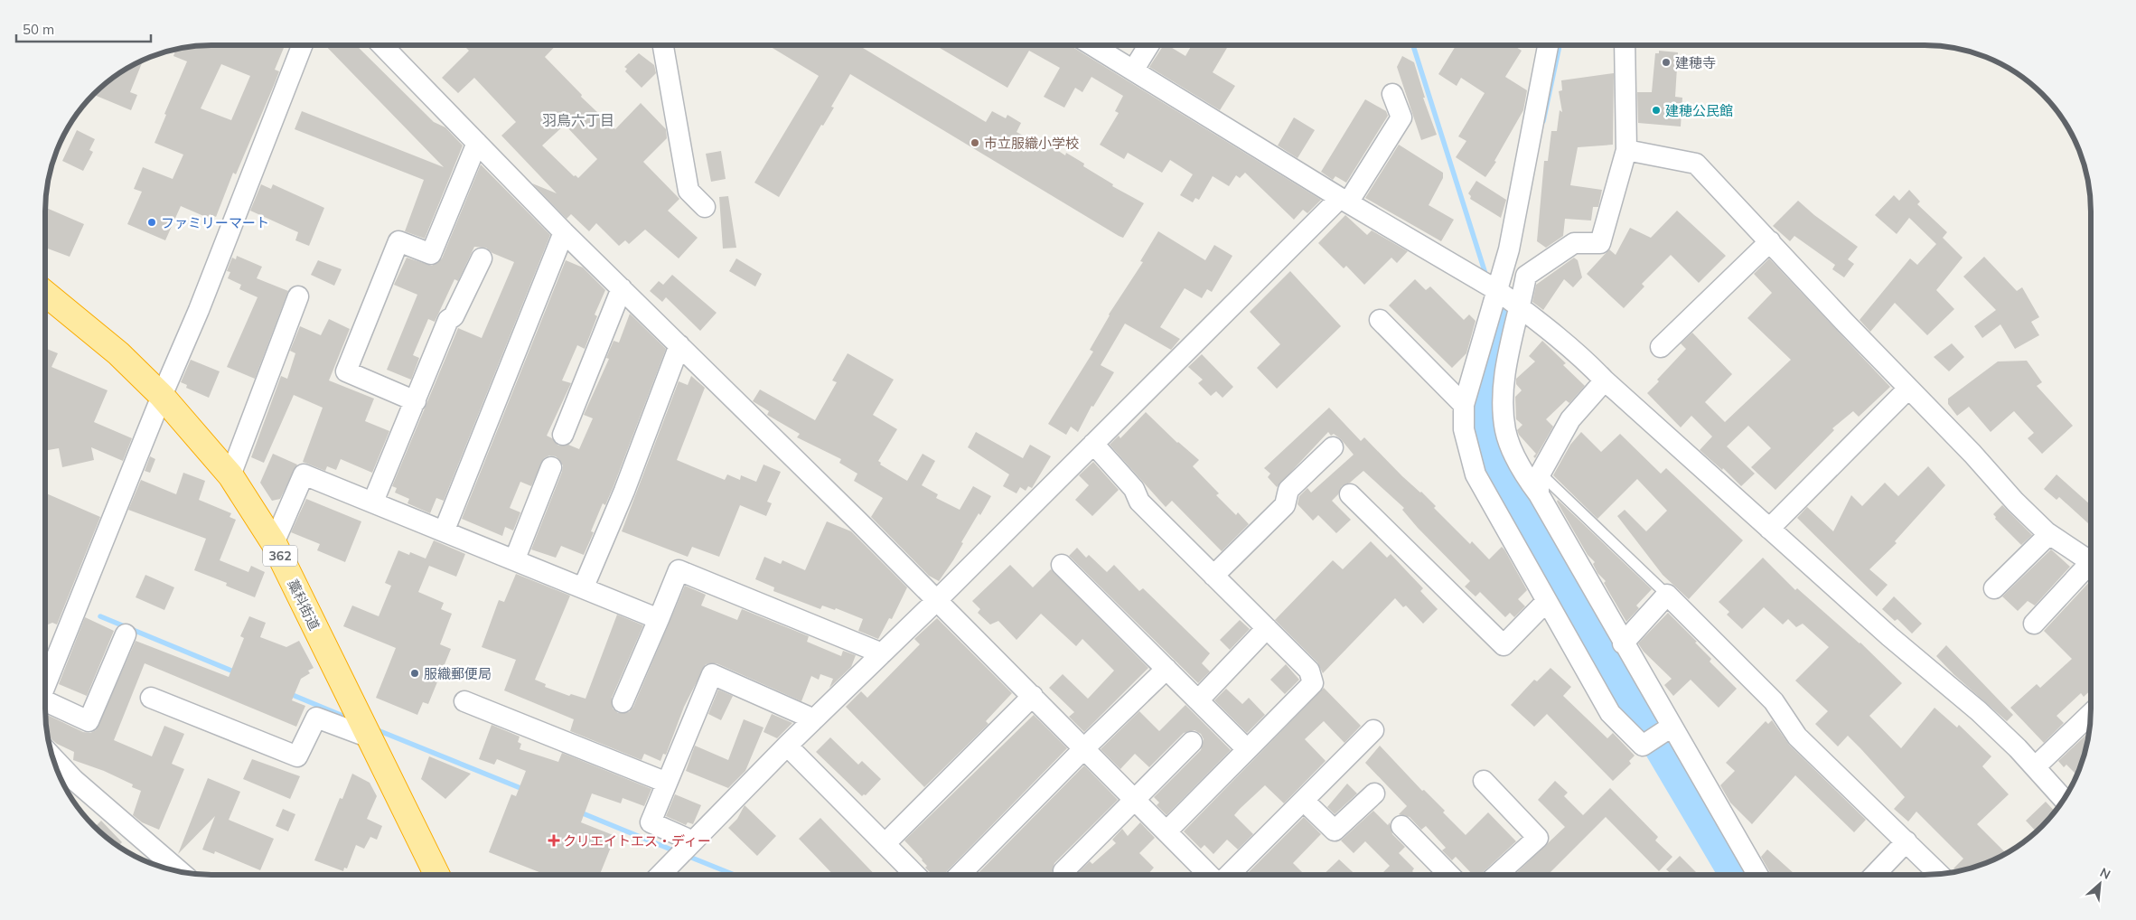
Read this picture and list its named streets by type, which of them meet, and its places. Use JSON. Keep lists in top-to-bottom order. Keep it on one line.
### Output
{"streets":{"highway":["362","藁科街道"]},"districts":["羽鳥六丁目"],"places":{"other":["建穂寺","建穂公民館","市立服織小学校","ファミリーマート","服織郵便局"],"health":["クリエイトエス・ディー"]},"scale_bar":"50 m","north":"top right"}
